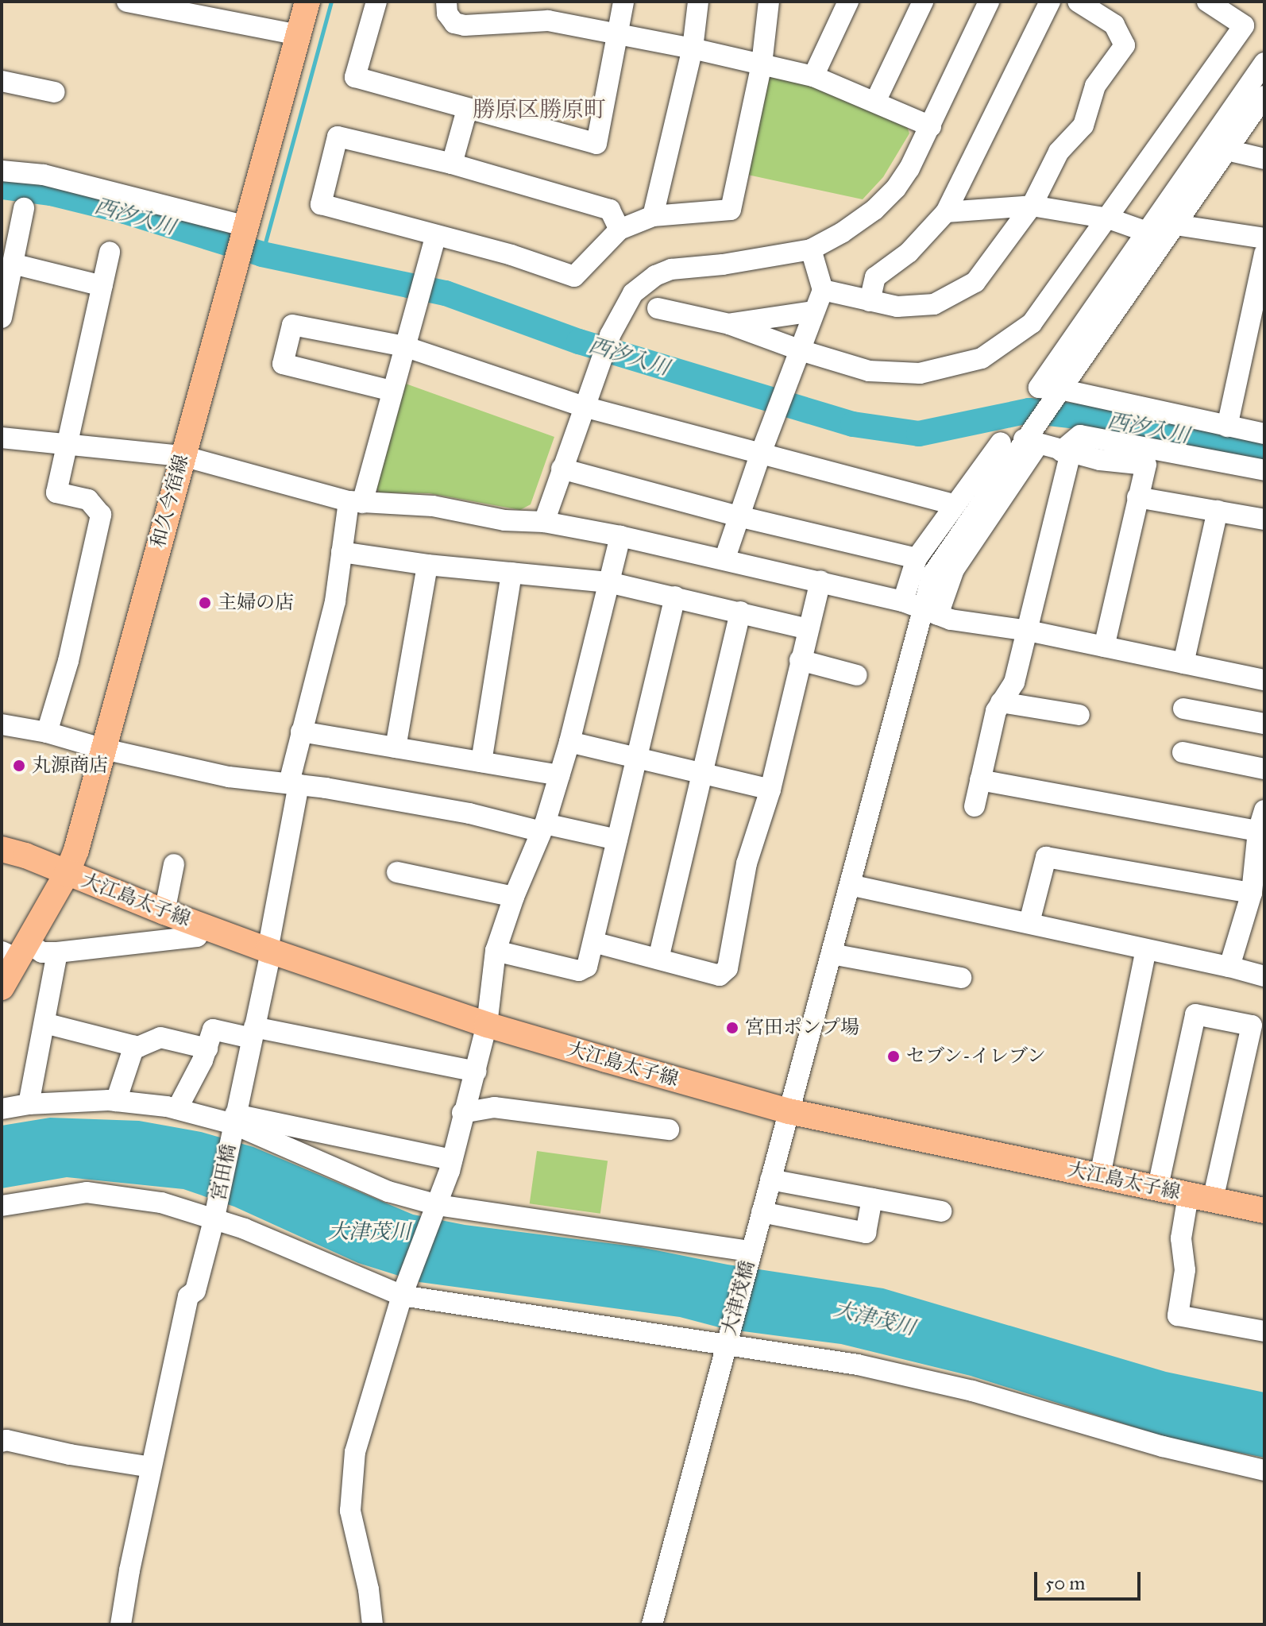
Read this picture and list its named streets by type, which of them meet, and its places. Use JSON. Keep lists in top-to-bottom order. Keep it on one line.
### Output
{"streets":{"main road":["和久今宿線","大江島太子線"],"street":["宮田橋","大津茂橋"]},"crossings":[["和久今宿線","大江島太子線"],["大江島太子線","宮田橋"],["大江島太子線","大津茂橋"]],"districts":["勝原区勝原町"],"water":["西汐入川","大津茂川"],"places":["主婦の店","丸源商店","宮田ポンプ場","セブン-イレブン"],"scale_bar":"50 m"}
